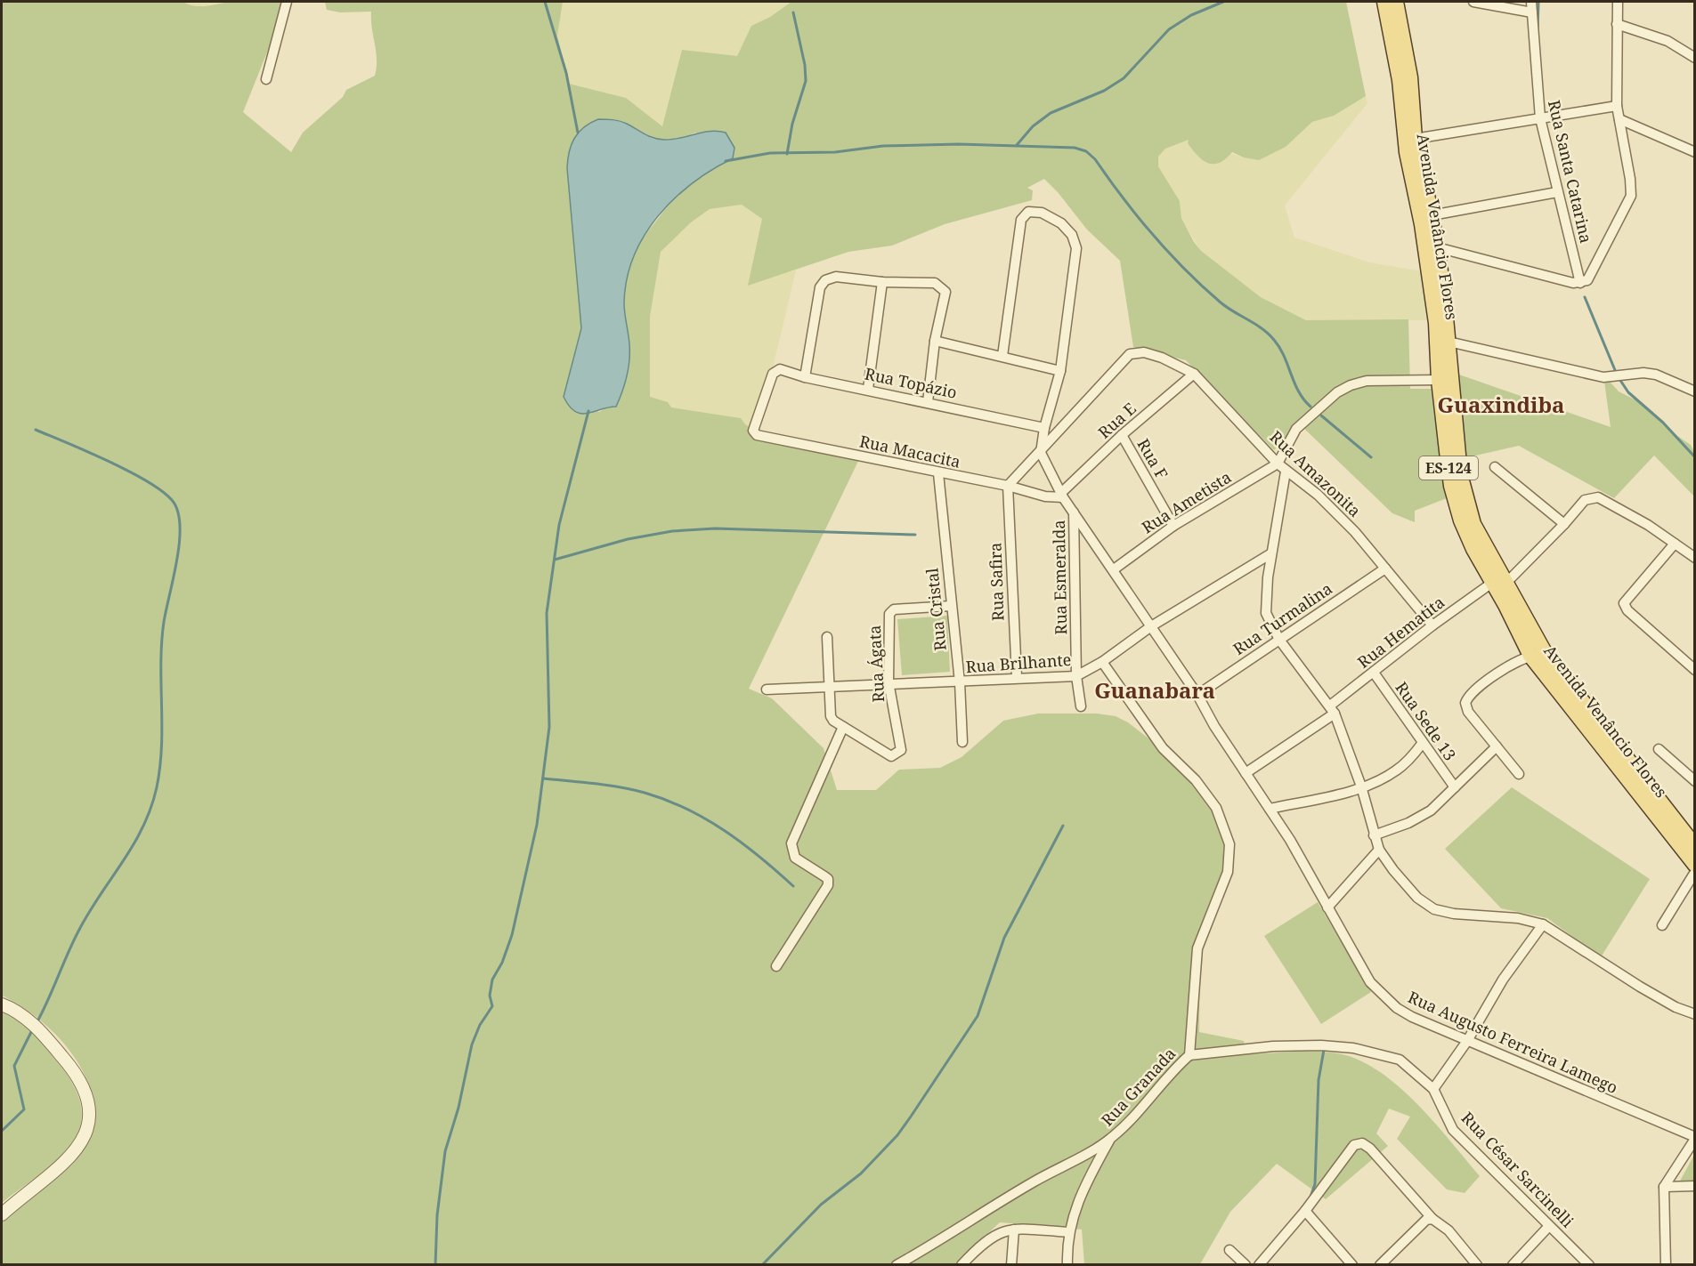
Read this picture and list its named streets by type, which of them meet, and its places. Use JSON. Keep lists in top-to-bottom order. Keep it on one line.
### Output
{"streets":{"main road":["Avenida Venâncio Flores","ES-124"],"street":["Rua Santa Catarina","Rua Topázio","Rua E","Rua Macacita","Rua F","Rua Amazonita","Rua Ametista","Rua Esmeralda","Rua Safira","Rua Cristal","Rua Turmalina","Rua Hematita","Rua Ágata","Rua Brilhante","Rua Sede 13","Rua Augusto Ferreira Lamego","Rua Granada","Rua César Sarcinelli"]},"crossings":[["Avenida Venâncio Flores","Rua Hematita"],["Rua Topázio","Rua Macacita"],["Rua E","Rua Macacita"],["Rua E","Rua F"],["Rua E","Rua Amazonita"],["Rua E","Rua Augusto Ferreira Lamego"],["Rua Macacita","Rua Safira"],["Rua Macacita","Rua Cristal"],["Rua Macacita","Rua Augusto Ferreira Lamego"],["Rua F","Rua Ametista"],["Rua Amazonita","Rua Ametista"],["Rua Amazonita","Rua Turmalina"],["Rua Amazonita","Rua Hematita"],["Rua Amazonita","Rua Augusto Ferreira Lamego"],["Rua Ametista","Rua Augusto Ferreira Lamego"],["Rua Esmeralda","Rua Brilhante"],["Rua Esmeralda","Rua Augusto Ferreira Lamego"],["Rua Safira","Rua Brilhante"],["Rua Cristal","Rua Ágata"],["Rua Cristal","Rua Brilhante"],["Rua Turmalina","Rua Augusto Ferreira Lamego"],["Rua Hematita","Rua Sede 13"],["Rua Hematita","Rua Augusto Ferreira Lamego"],["Rua Ágata","Rua Brilhante"],["Rua Brilhante","Rua Augusto Ferreira Lamego"],["Rua Brilhante","Rua Granada"]],"districts":["Guaxindiba","Guanabara"]}
